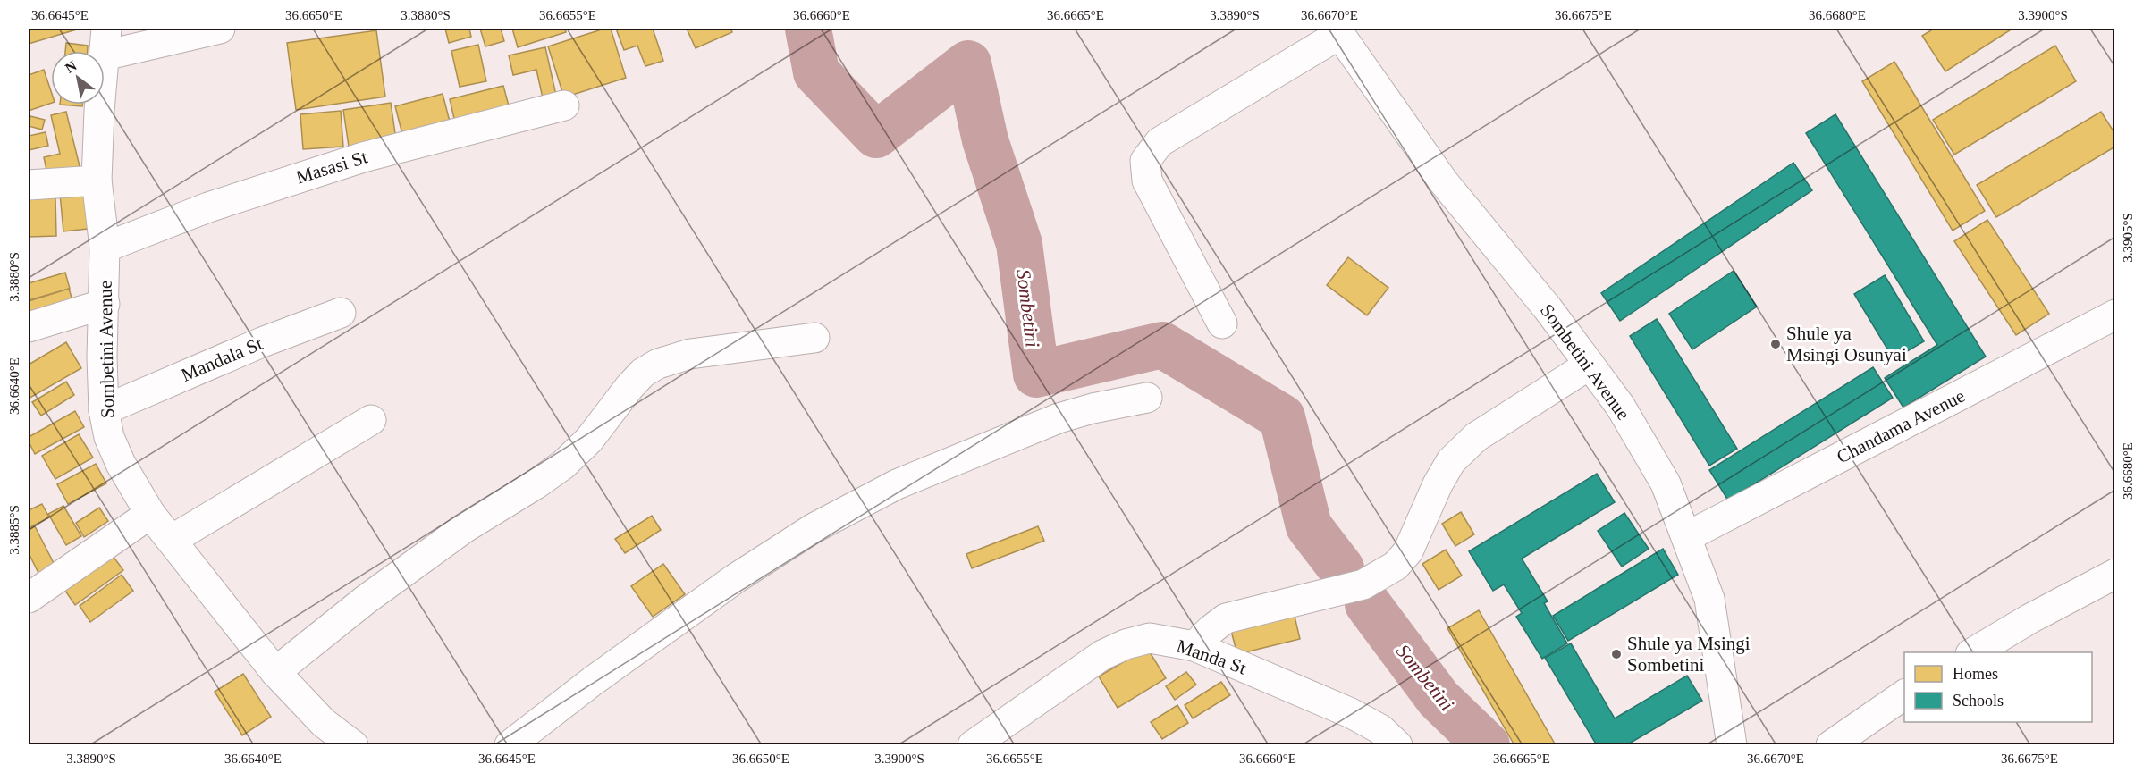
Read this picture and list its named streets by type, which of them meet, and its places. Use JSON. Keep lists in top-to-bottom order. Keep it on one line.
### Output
{"streets":{"street":["Masasi St","Sombetini Avenue","Mandala St","Chandama Avenue","Manda St"]},"crossings":[["Masasi St","Sombetini Avenue"],["Sombetini Avenue","Mandala St"],["Sombetini Avenue","Chandama Avenue"]],"water":["Sombetini"],"places":["Shule ya Msingi Osunyai","Shule ya Msingi Sombetini"],"legend":["Homes","Schools"],"north":"top left","coordinates":["36.6645°E","36.6650°E","3.3880°S","36.6655°E","36.6660°E","36.6665°E","3.3890°S","36.6670°E","36.6675°E","36.6680°E","3.3900°S","3.3905°S","36.6640°E","3.3885°S"]}
